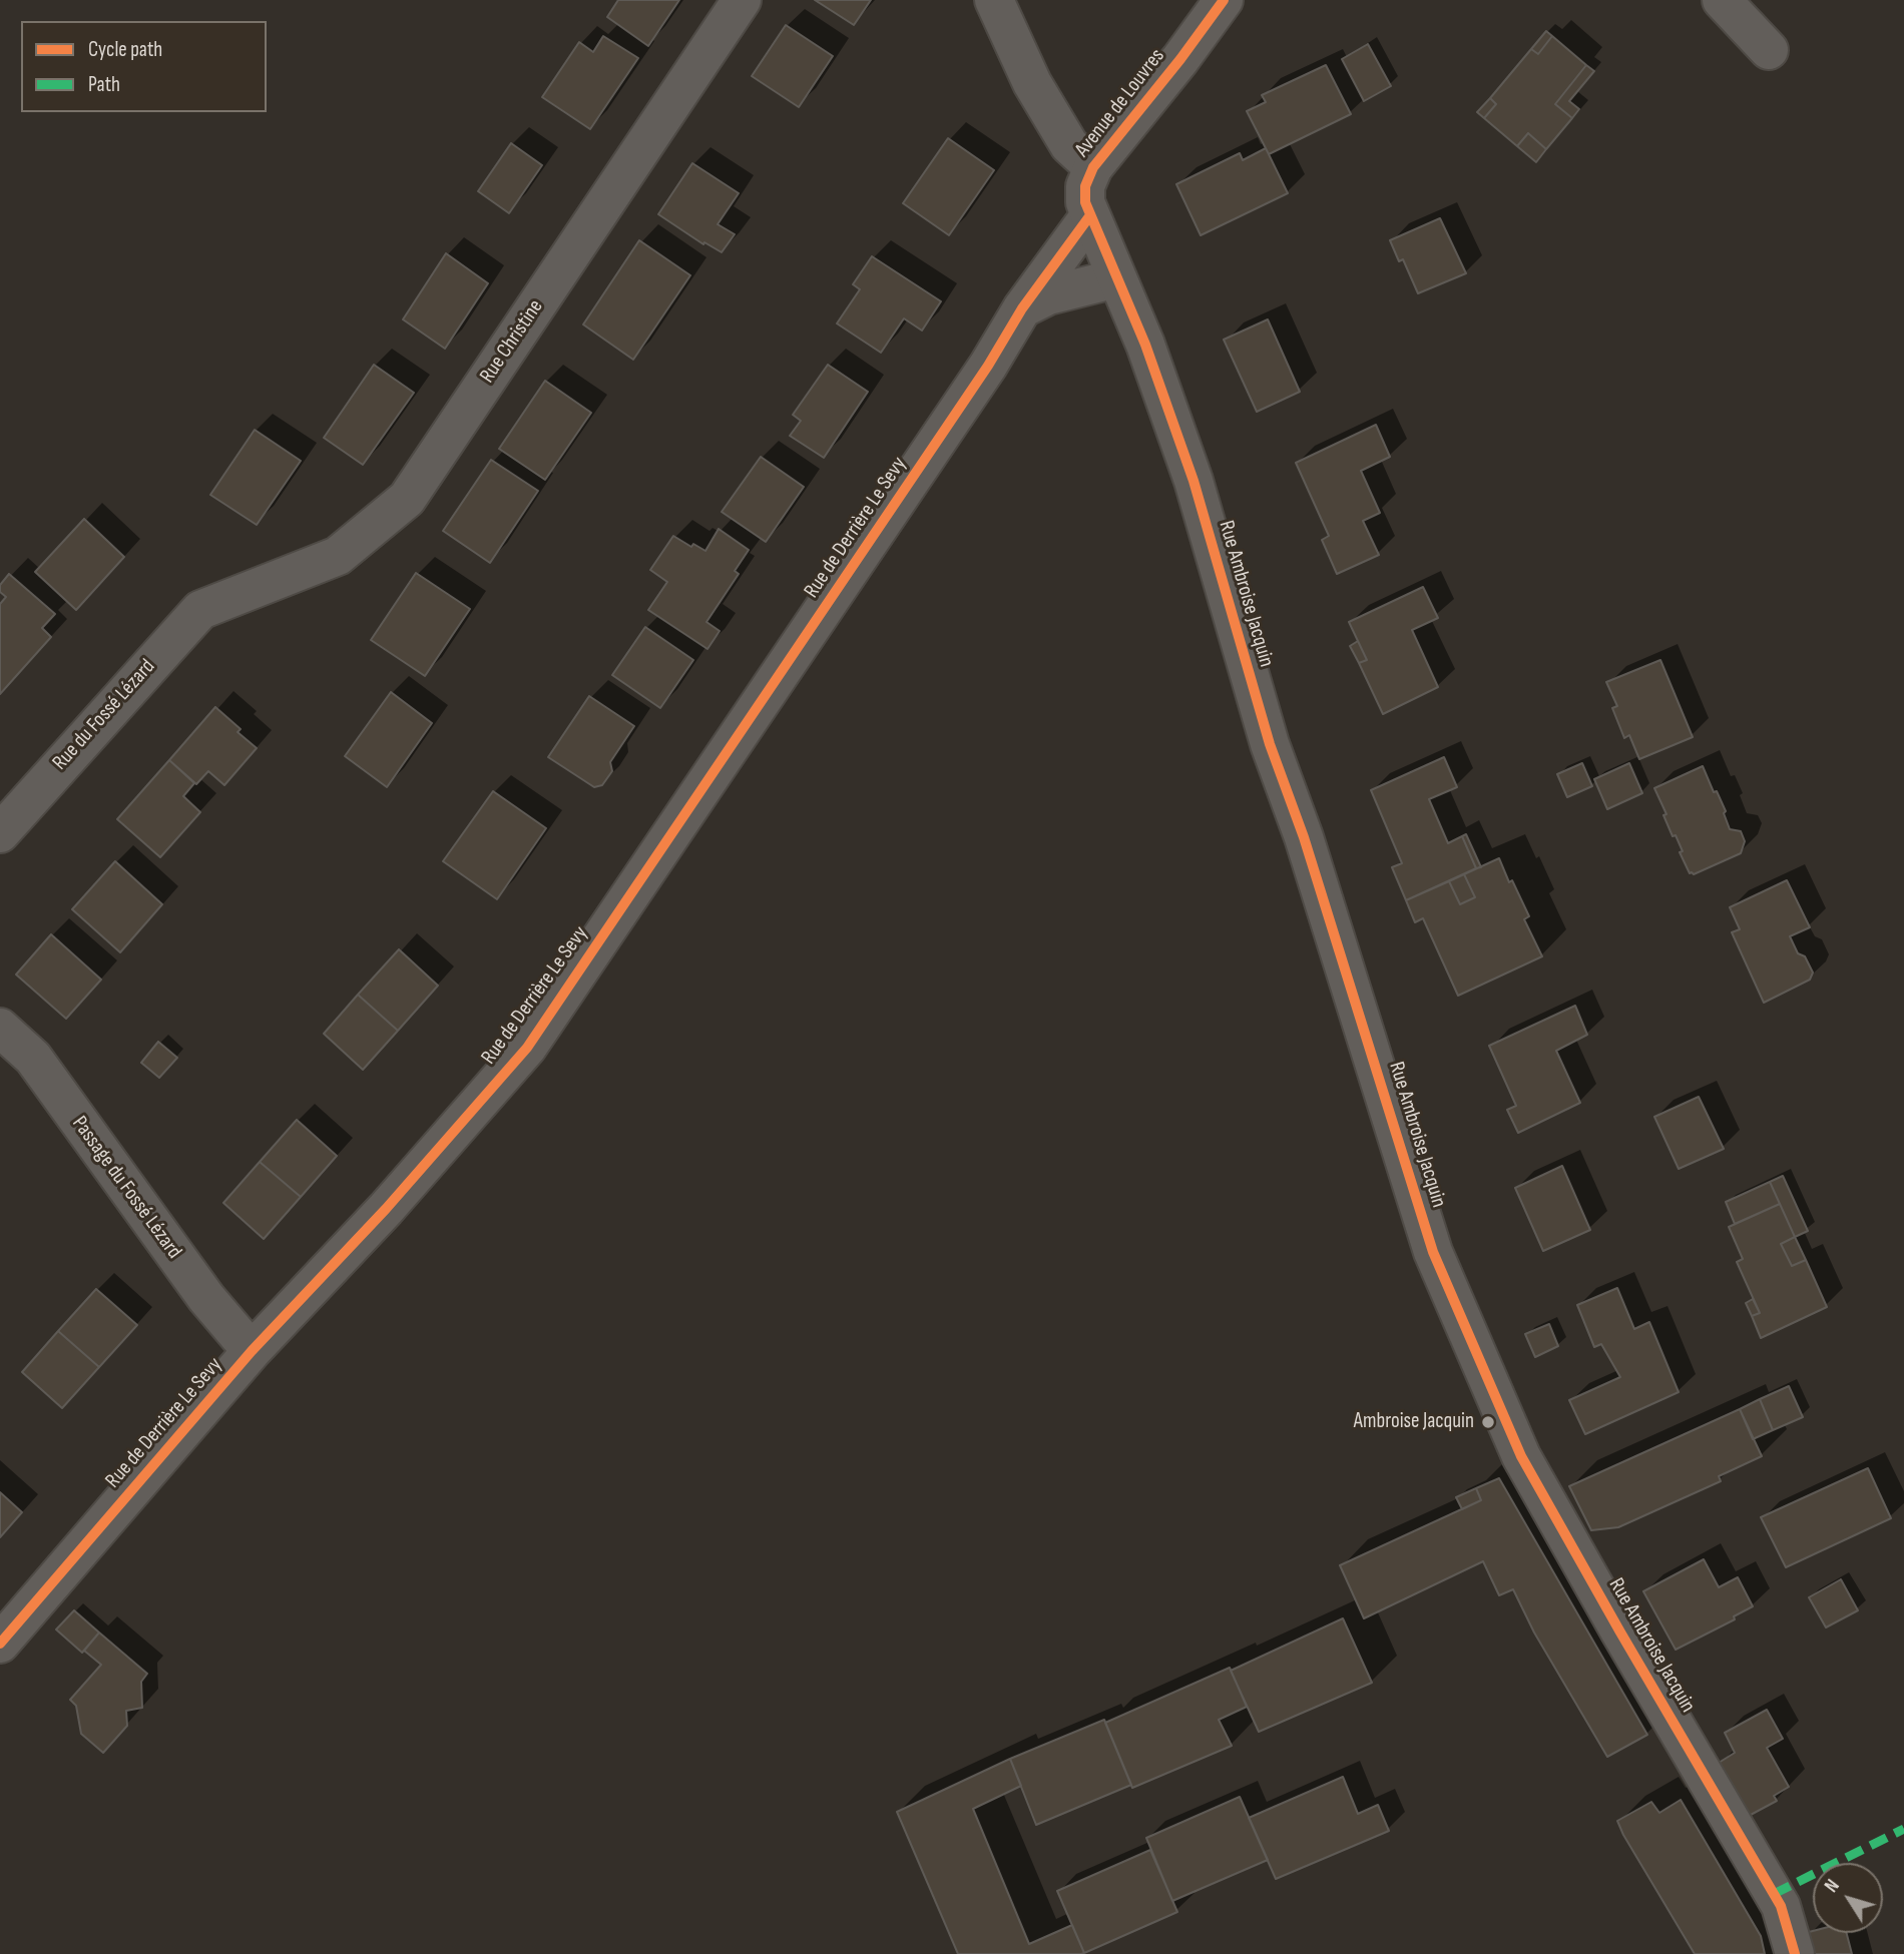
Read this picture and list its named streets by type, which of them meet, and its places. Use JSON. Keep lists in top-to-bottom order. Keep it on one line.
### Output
{"streets":{"street":["Avenue de Louvres","Rue Christine","Rue de Derrière Le Sevy","Rue Ambroise Jacquin","Rue du Fossé Lézard","Passage du Fossé Lézard"]},"crossings":[["Avenue de Louvres","Rue de Derrière Le Sevy"],["Avenue de Louvres","Rue Ambroise Jacquin"],["Rue Christine","Rue du Fossé Lézard"],["Rue de Derrière Le Sevy","Passage du Fossé Lézard"]],"places":["Ambroise Jacquin"],"legend":["Cycle path","Path"],"north":"top left"}
